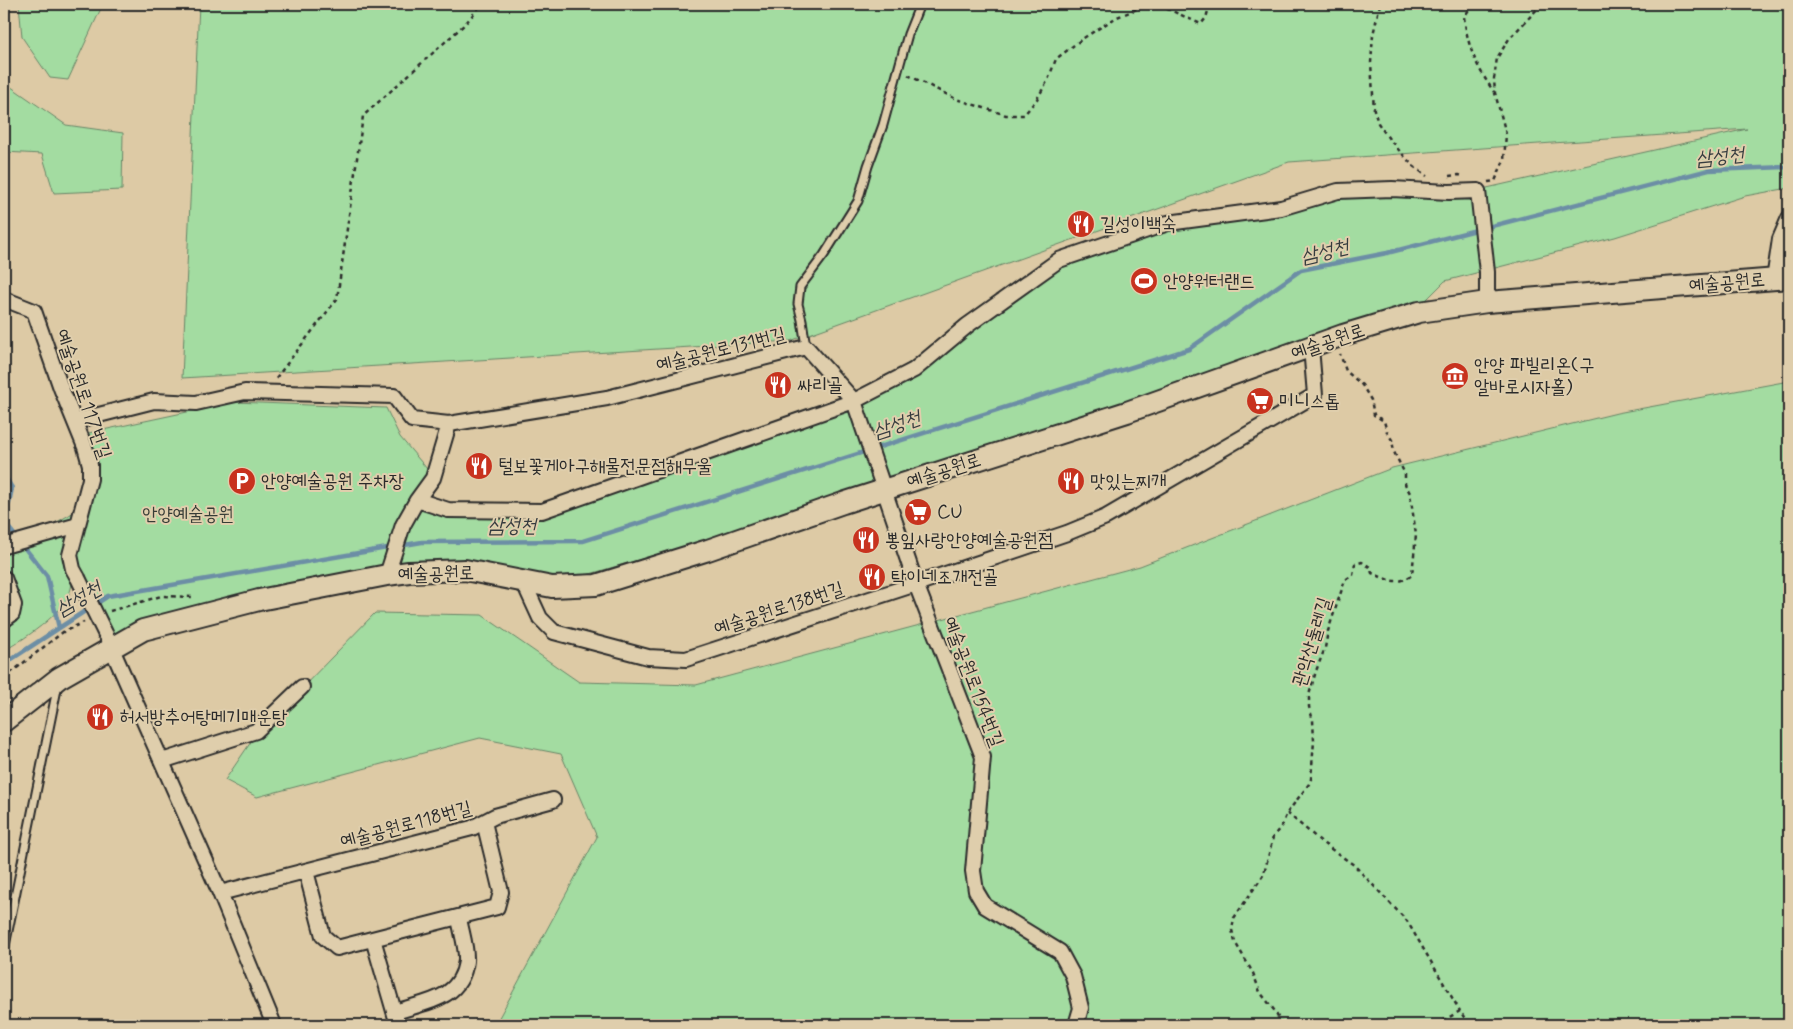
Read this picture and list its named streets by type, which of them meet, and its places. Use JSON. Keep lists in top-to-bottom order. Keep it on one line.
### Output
{"streets":{"street":["예술공원로","예술공원로131번길","예술공원로117번길","예술공원로138번길","예술공원로154번길","예술공원로118번길"],"path":["관악산둘레길"]},"crossings":[["예술공원로","예술공원로117번길"],["예술공원로","예술공원로138번길"],["예술공원로","관악산둘레길"],["예술공원로","예술공원로154번길"],["예술공원로138번길","예술공원로154번길"]],"water":["삼성천"],"parks":["안양예술공원"],"places":{"restaurant":["길성이백숙","싸리골","털보꽃게아구해물전문점해무울","맛있는찌개","뽕잎사랑안양예술공원점","탁이네조개전골","허서방추어탕메기매운탕"],"sports":["안양워터랜드"],"museum":["안양 파빌리온(구 알바로시자홀)"],"supermarket":["미니스톱","CU"],"parking":["안양예술공원 주차장"]}}
